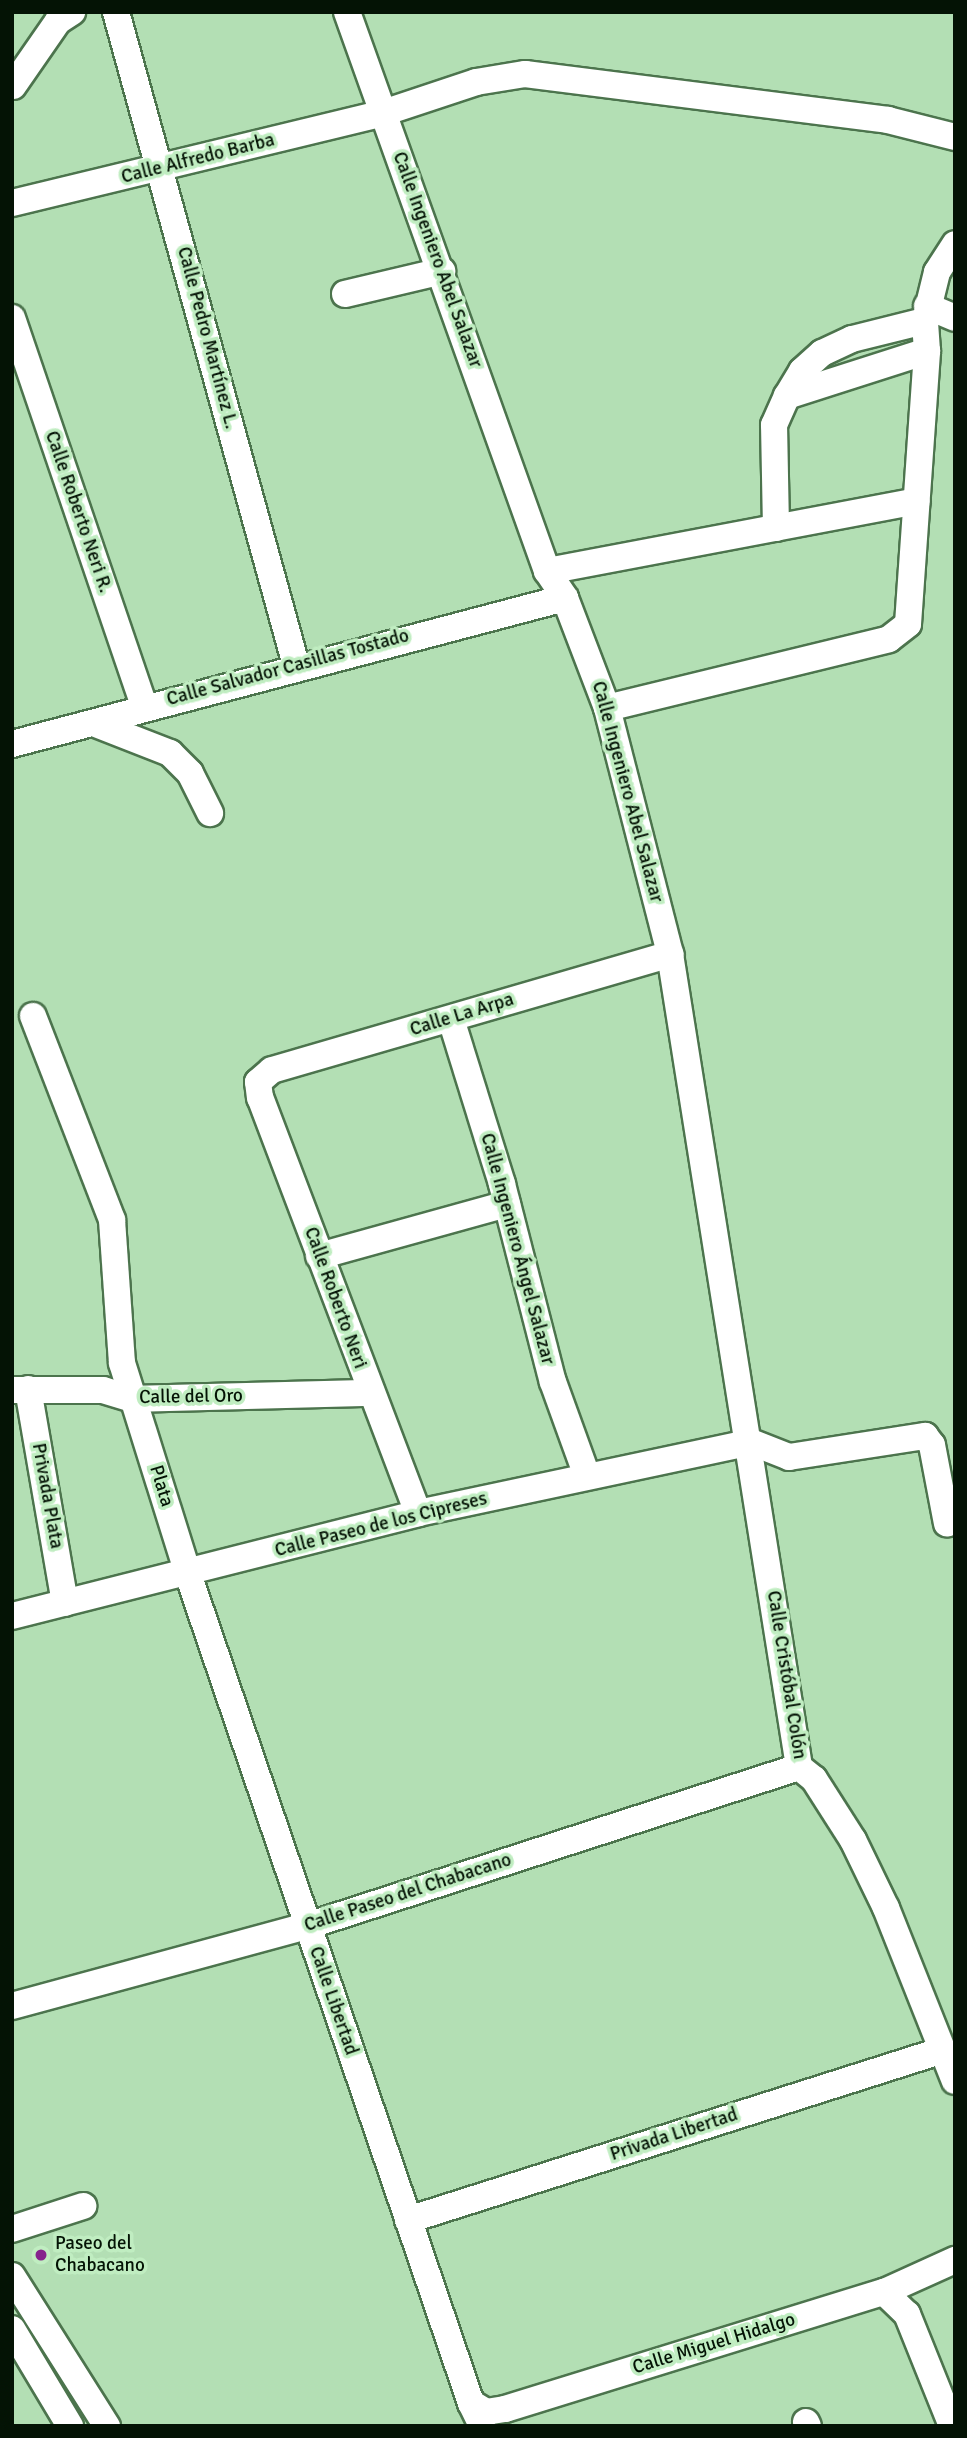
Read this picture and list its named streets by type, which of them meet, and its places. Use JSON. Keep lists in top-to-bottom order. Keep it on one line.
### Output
{"streets":{"street":["Calle Alfredo Barba","Calle Ingeniero Abel Salazar","Calle Pedro Martínez L.","Calle Roberto Neri R.","Calle Salvador Casillas Tostado","Calle La Arpa","Calle Ingeniero Ángel Salazar","Calle Roberto Neri","Calle del Oro","Plata","Privada Plata","Calle Paseo de los Cipreses","Calle Cristóbal Colón","Calle Paseo del Chabacano","Calle Libertad","Privada Libertad","Calle Miguel Hidalgo"]},"crossings":[["Calle Alfredo Barba","Calle Ingeniero Abel Salazar"],["Calle Alfredo Barba","Calle Pedro Martínez L."],["Calle Ingeniero Abel Salazar","Calle Salvador Casillas Tostado"],["Calle Ingeniero Abel Salazar","Calle La Arpa"],["Calle Ingeniero Abel Salazar","Calle Paseo de los Cipreses"],["Calle Ingeniero Abel Salazar","Calle Cristóbal Colón"],["Calle Pedro Martínez L.","Calle Salvador Casillas Tostado"],["Calle Roberto Neri R.","Calle Salvador Casillas Tostado"],["Calle La Arpa","Calle Ingeniero Ángel Salazar"],["Calle La Arpa","Calle Roberto Neri"],["Calle Ingeniero Ángel Salazar","Calle Paseo de los Cipreses"],["Calle Roberto Neri","Calle del Oro"],["Calle Roberto Neri","Calle Paseo de los Cipreses"],["Calle del Oro","Plata"],["Calle del Oro","Privada Plata"],["Plata","Calle Paseo de los Cipreses"],["Plata","Calle Libertad"],["Privada Plata","Calle Paseo de los Cipreses"],["Calle Paseo de los Cipreses","Calle Cristóbal Colón"],["Calle Paseo de los Cipreses","Calle Libertad"],["Calle Cristóbal Colón","Calle Paseo del Chabacano"],["Calle Cristóbal Colón","Privada Libertad"],["Calle Paseo del Chabacano","Calle Libertad"],["Calle Libertad","Privada Libertad"],["Calle Libertad","Calle Miguel Hidalgo"]],"places":["Paseo del Chabacano"]}
